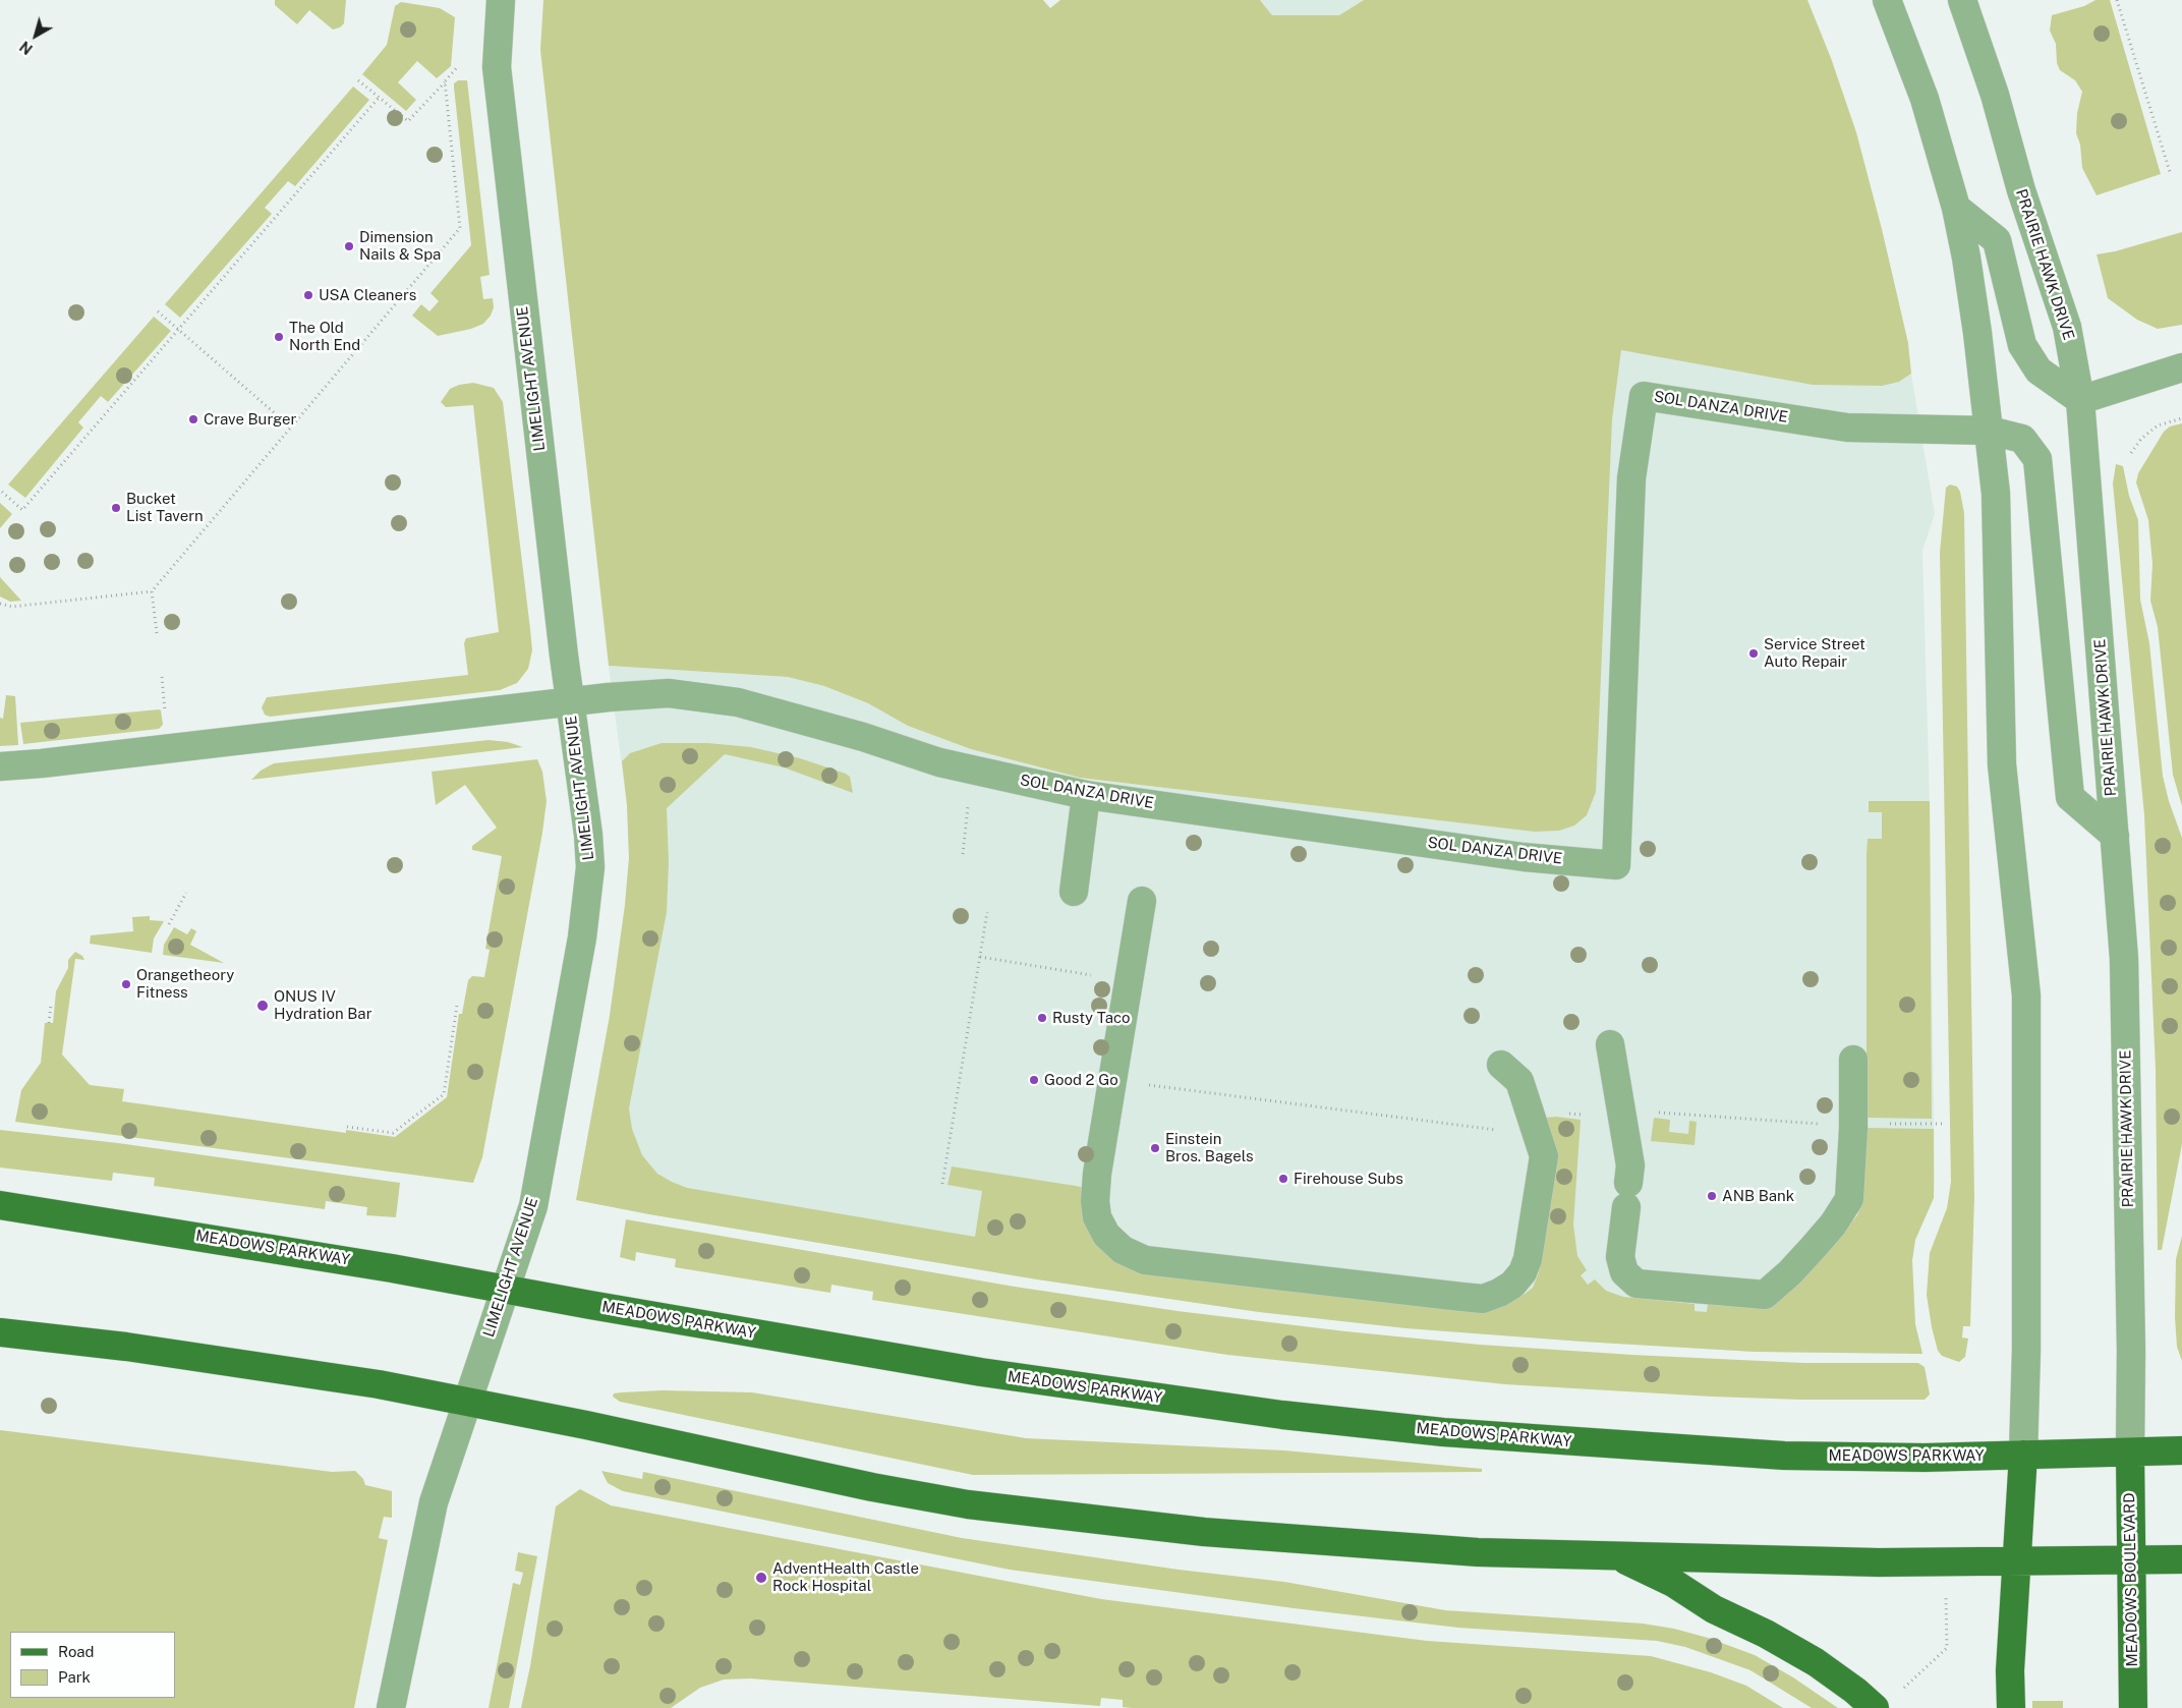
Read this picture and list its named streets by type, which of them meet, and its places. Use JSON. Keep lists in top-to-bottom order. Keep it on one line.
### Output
{"streets":{"main road":["MEADOWS PARKWAY","MEADOWS BOULEVARD"],"street":["PRAIRIE HAWK DRIVE","LIMELIGHT AVENUE","SOL DANZA DRIVE"]},"crossings":[["PRAIRIE HAWK DRIVE","MEADOWS PARKWAY"],["PRAIRIE HAWK DRIVE","MEADOWS BOULEVARD"],["LIMELIGHT AVENUE","SOL DANZA DRIVE"],["LIMELIGHT AVENUE","MEADOWS PARKWAY"],["MEADOWS PARKWAY","MEADOWS BOULEVARD"]],"places":["Dimension Nails & Spa","USA Cleaners","The Old North End","Crave Burger","Bucket List Tavern","Service Street Auto Repair","Orangetheory Fitness","ONUS IV Hydration Bar","Rusty Taco","Good 2 Go","Einstein Bros. Bagels","Firehouse Subs","ANB Bank","AdventHealth Castle Rock Hospital"],"legend":["Road","Park"],"north":"bottom left"}
